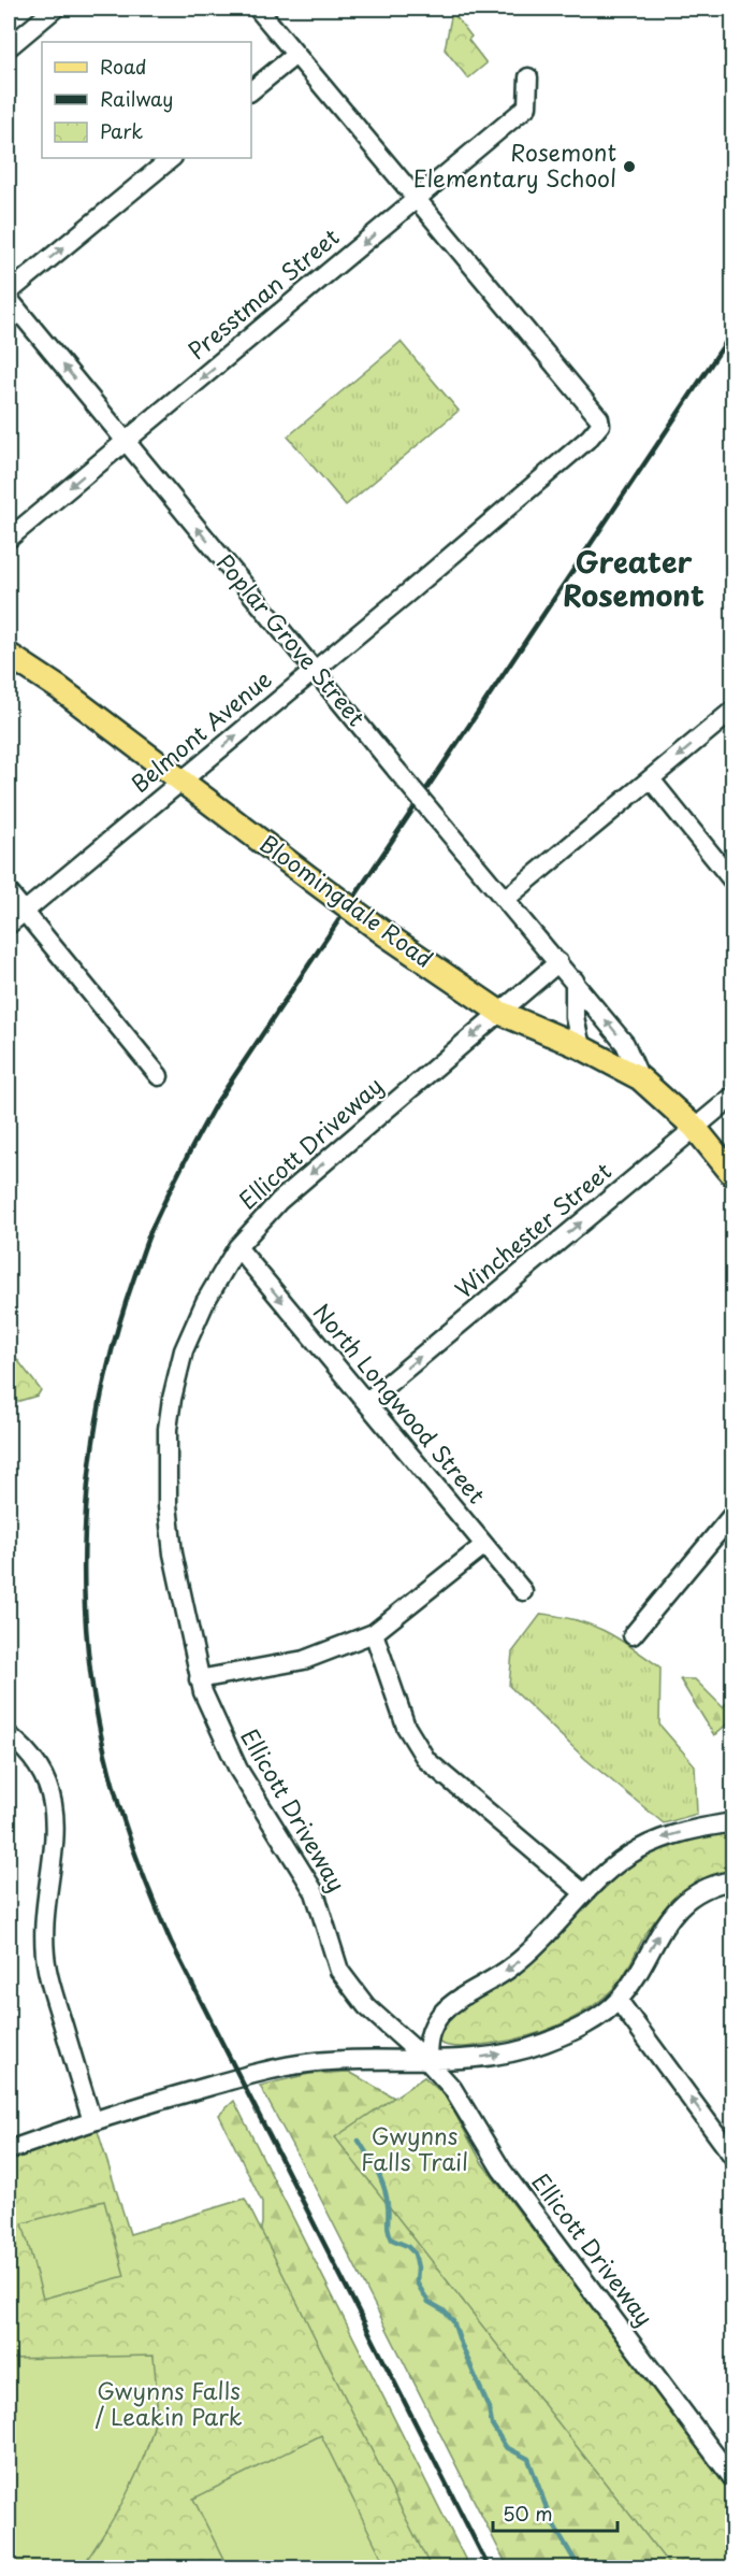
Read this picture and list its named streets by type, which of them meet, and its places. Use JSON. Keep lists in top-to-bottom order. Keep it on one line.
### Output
{"streets":{"main road":["Bloomingdale Road"],"street":["Presstman Street","Poplar Grove Street","Belmont Avenue","Ellicott Driveway","Winchester Street","North Longwood Street"]},"crossings":[["Presstman Street","Poplar Grove Street"],["Presstman Street","Belmont Avenue"],["Poplar Grove Street","Belmont Avenue"],["Poplar Grove Street","Bloomingdale Road"],["Poplar Grove Street","Ellicott Driveway"],["Belmont Avenue","Bloomingdale Road"],["Bloomingdale Road","Ellicott Driveway"],["Bloomingdale Road","Winchester Street"],["Ellicott Driveway","North Longwood Street"],["Winchester Street","North Longwood Street"]],"one_way":["Presstman Street","Poplar Grove Street","Winchester Street","North Longwood Street"],"districts":["Greater Rosemont"],"parks":["Gwynns Falls Trail","Gwynns Falls / Leakin Park"],"places":["Rosemont Elementary School"],"legend":["Road","Railway","Park"],"scale_bar":"50 m"}
